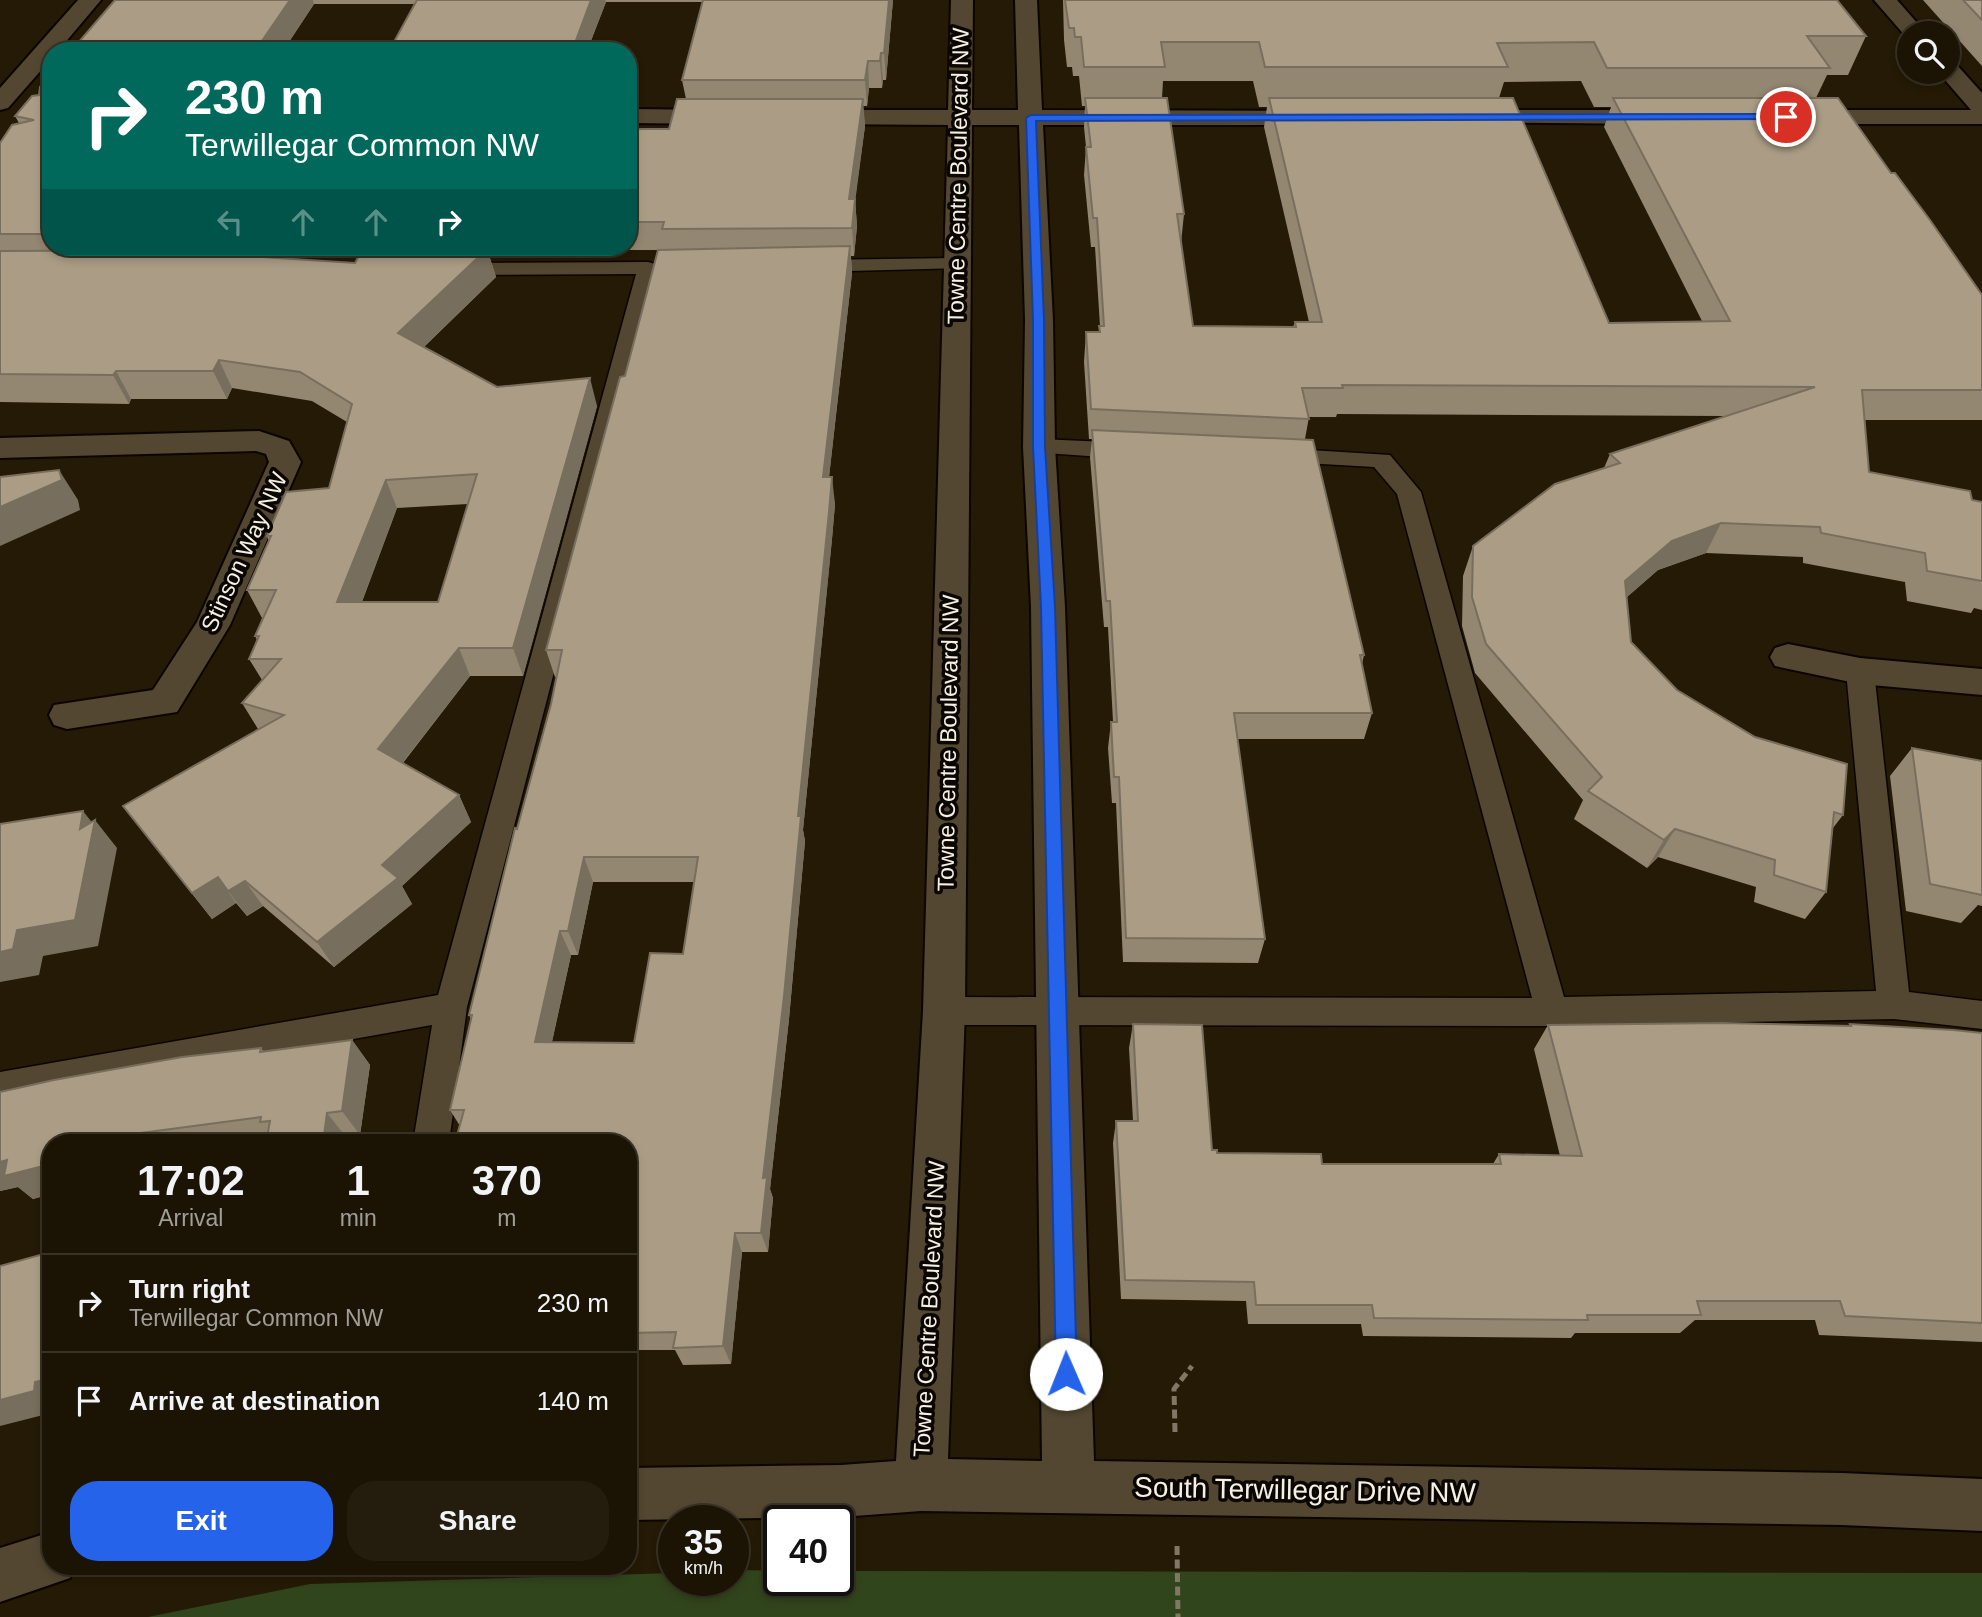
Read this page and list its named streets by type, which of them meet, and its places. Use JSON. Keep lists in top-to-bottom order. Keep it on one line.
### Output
{"streets":{"street":["Towne Centre Boulevard NW","Stinson Way NW","South Terwillegar Drive NW"]},"crossings":[["Towne Centre Boulevard NW","South Terwillegar Drive NW"]],"page":{"turn":["230 m","Terwillegar Common NW"],"eta":["17:02","Arrival","1","min","370","m"],"list":[{"name":"Turn right","note":"Terwillegar Common NW","value":"230 m"},{"name":"Arrive at destination","value":"140 m"}],"buttons":["Exit","Share"],"speed":"35 km/h","limit":"40"}}
